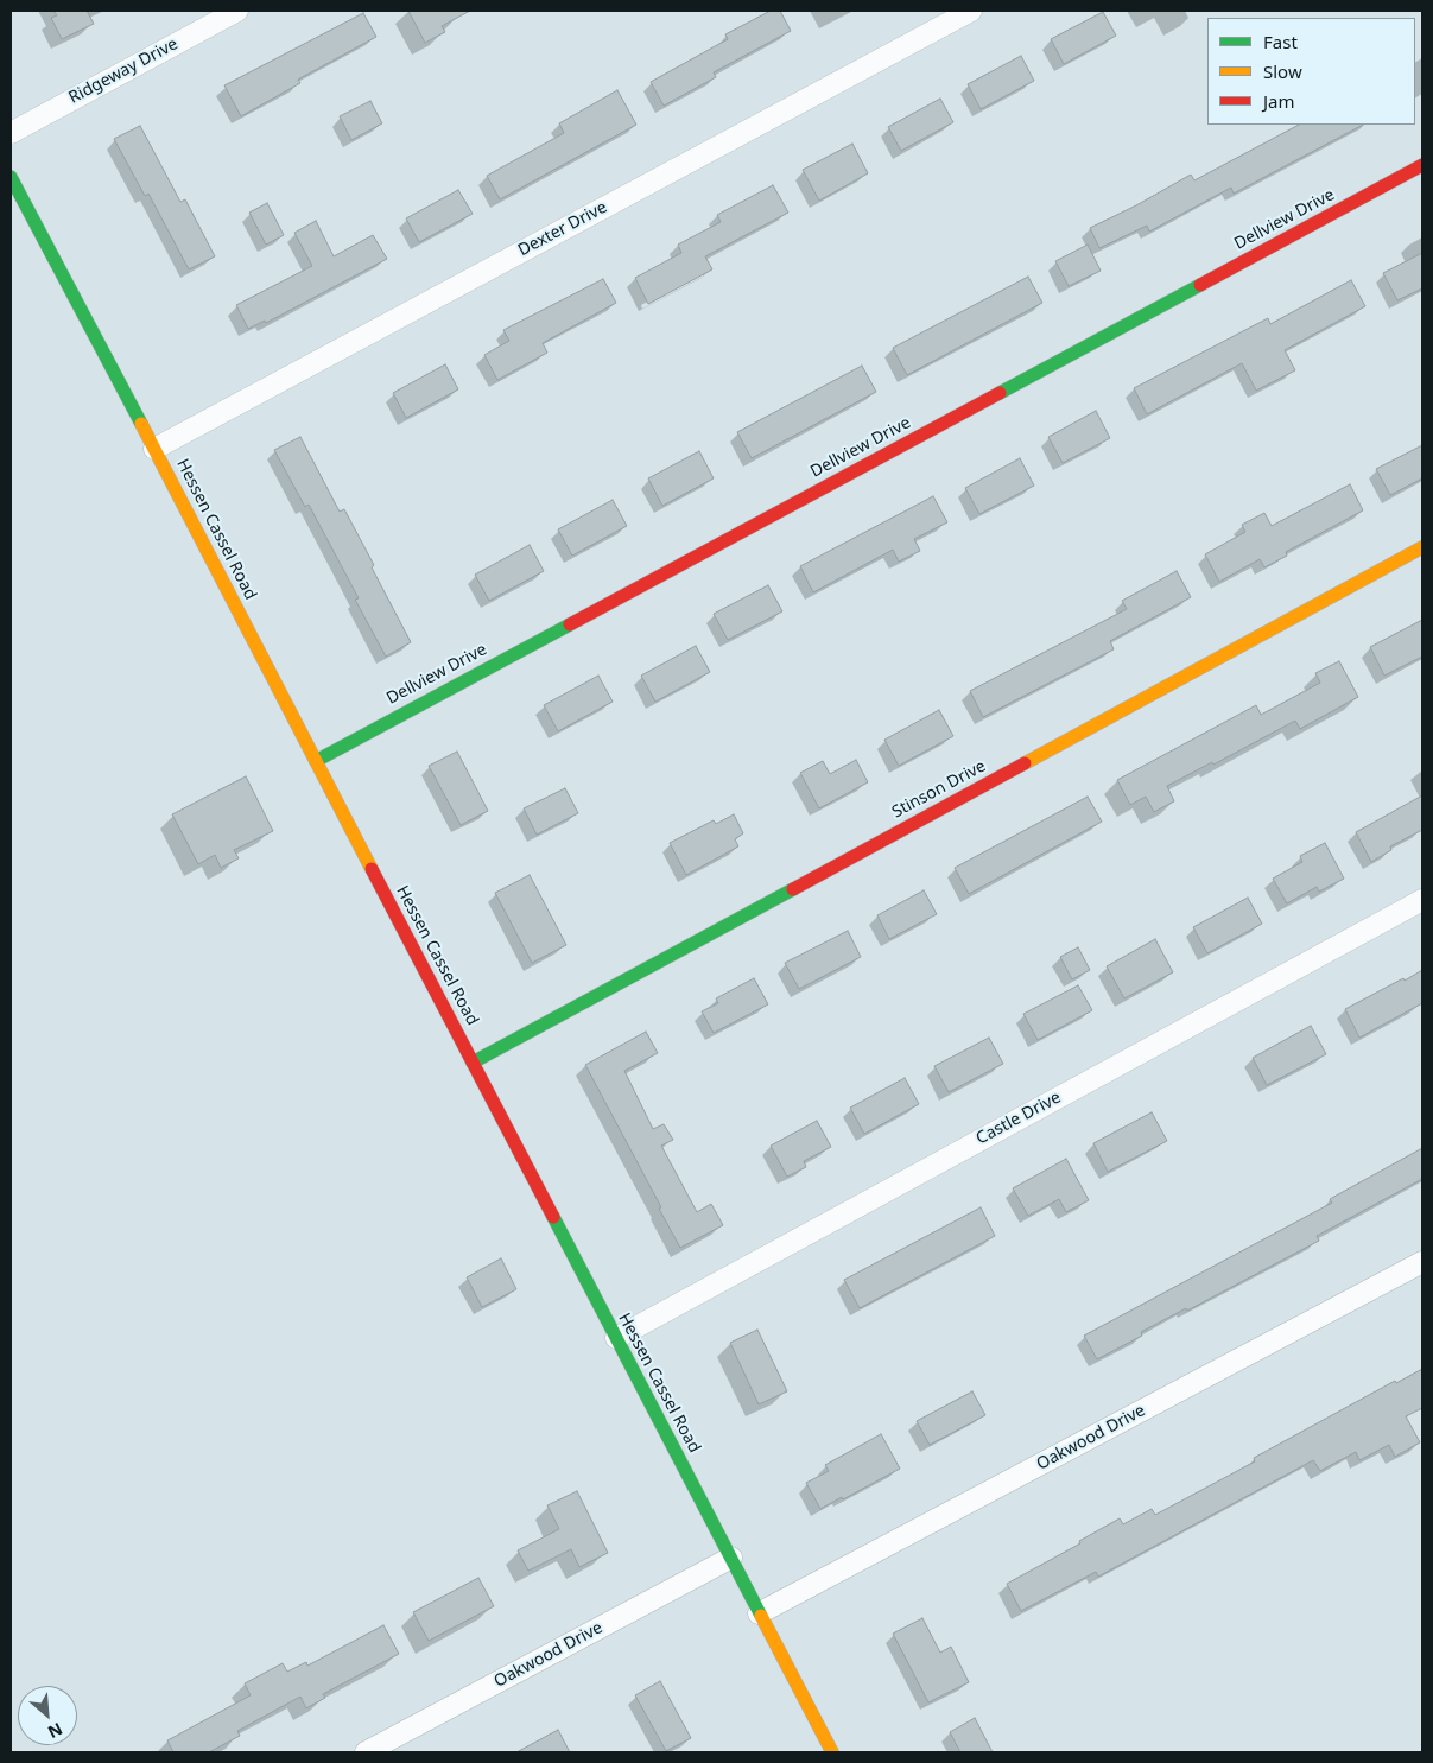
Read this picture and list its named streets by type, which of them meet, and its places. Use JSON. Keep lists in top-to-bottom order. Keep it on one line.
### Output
{"streets":{"street":["Ridgeway Drive","Dellview Drive","Dexter Drive","Hessen Cassel Road","Stinson Drive","Castle Drive","Oakwood Drive"]},"crossings":[["Dellview Drive","Hessen Cassel Road"],["Dexter Drive","Hessen Cassel Road"],["Hessen Cassel Road","Stinson Drive"],["Hessen Cassel Road","Castle Drive"],["Hessen Cassel Road","Oakwood Drive"]],"legend":["Fast","Slow","Jam"],"north":"bottom right"}
